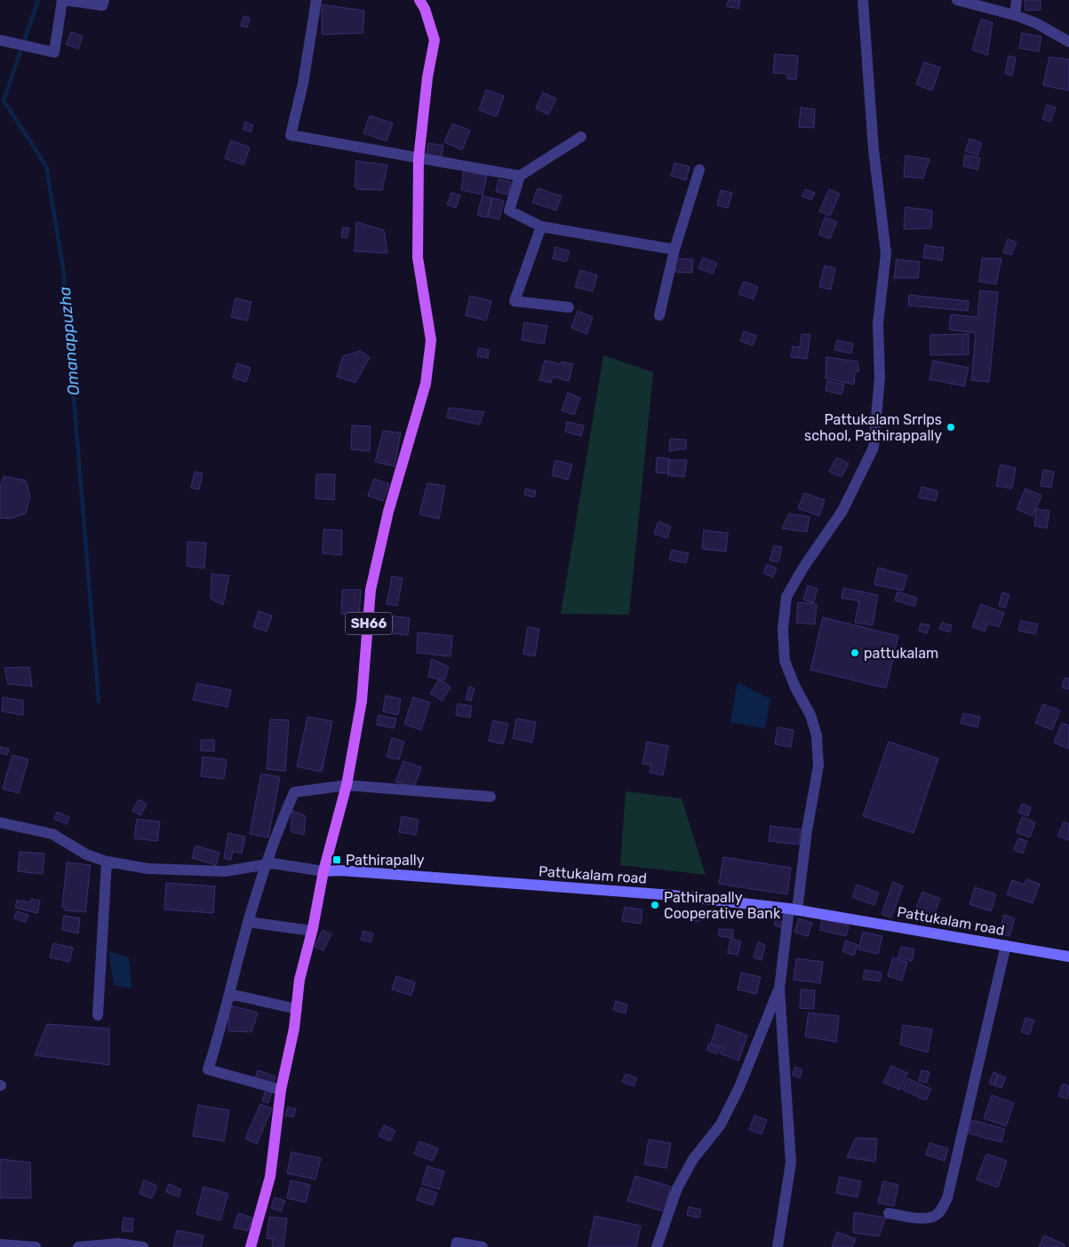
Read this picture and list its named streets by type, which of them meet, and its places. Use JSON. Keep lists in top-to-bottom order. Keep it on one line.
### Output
{"streets":{"main road":["SH66","Pattukalam road"]},"crossings":[["SH66","Pattukalam road"]],"water":["Omanappuzha"],"places":{"other":["Pattukalam Srrlps school, Pathirappally","pattukalam","Pathirapally Cooperative Bank"],"transit":["Pathirapally"]}}
